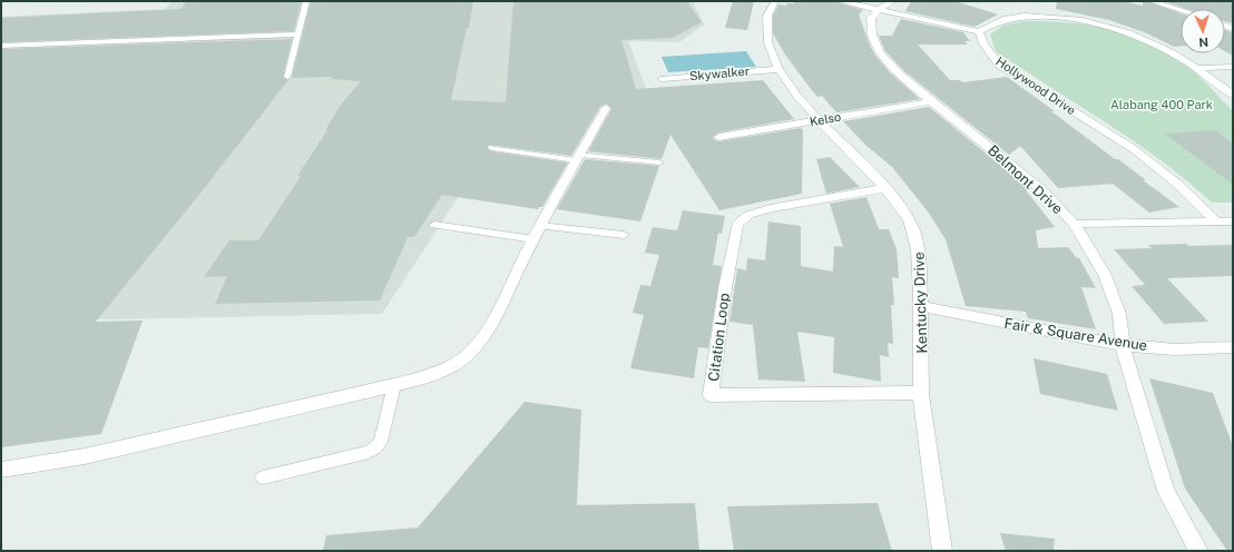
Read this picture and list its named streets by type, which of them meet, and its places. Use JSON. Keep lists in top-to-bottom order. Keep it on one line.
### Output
{"streets":{"street":["Skywalker","Hollywood Drive","Kelso","Belmont Drive","Kentucky Drive","Fair & Square Avenue","Citation Loop"]},"crossings":[["Skywalker","Kentucky Drive"],["Kelso","Belmont Drive"],["Kelso","Kentucky Drive"],["Belmont Drive","Fair & Square Avenue"],["Kentucky Drive","Fair & Square Avenue"],["Kentucky Drive","Citation Loop"]],"parks":["Alabang 400 Park"],"north":"bottom"}
